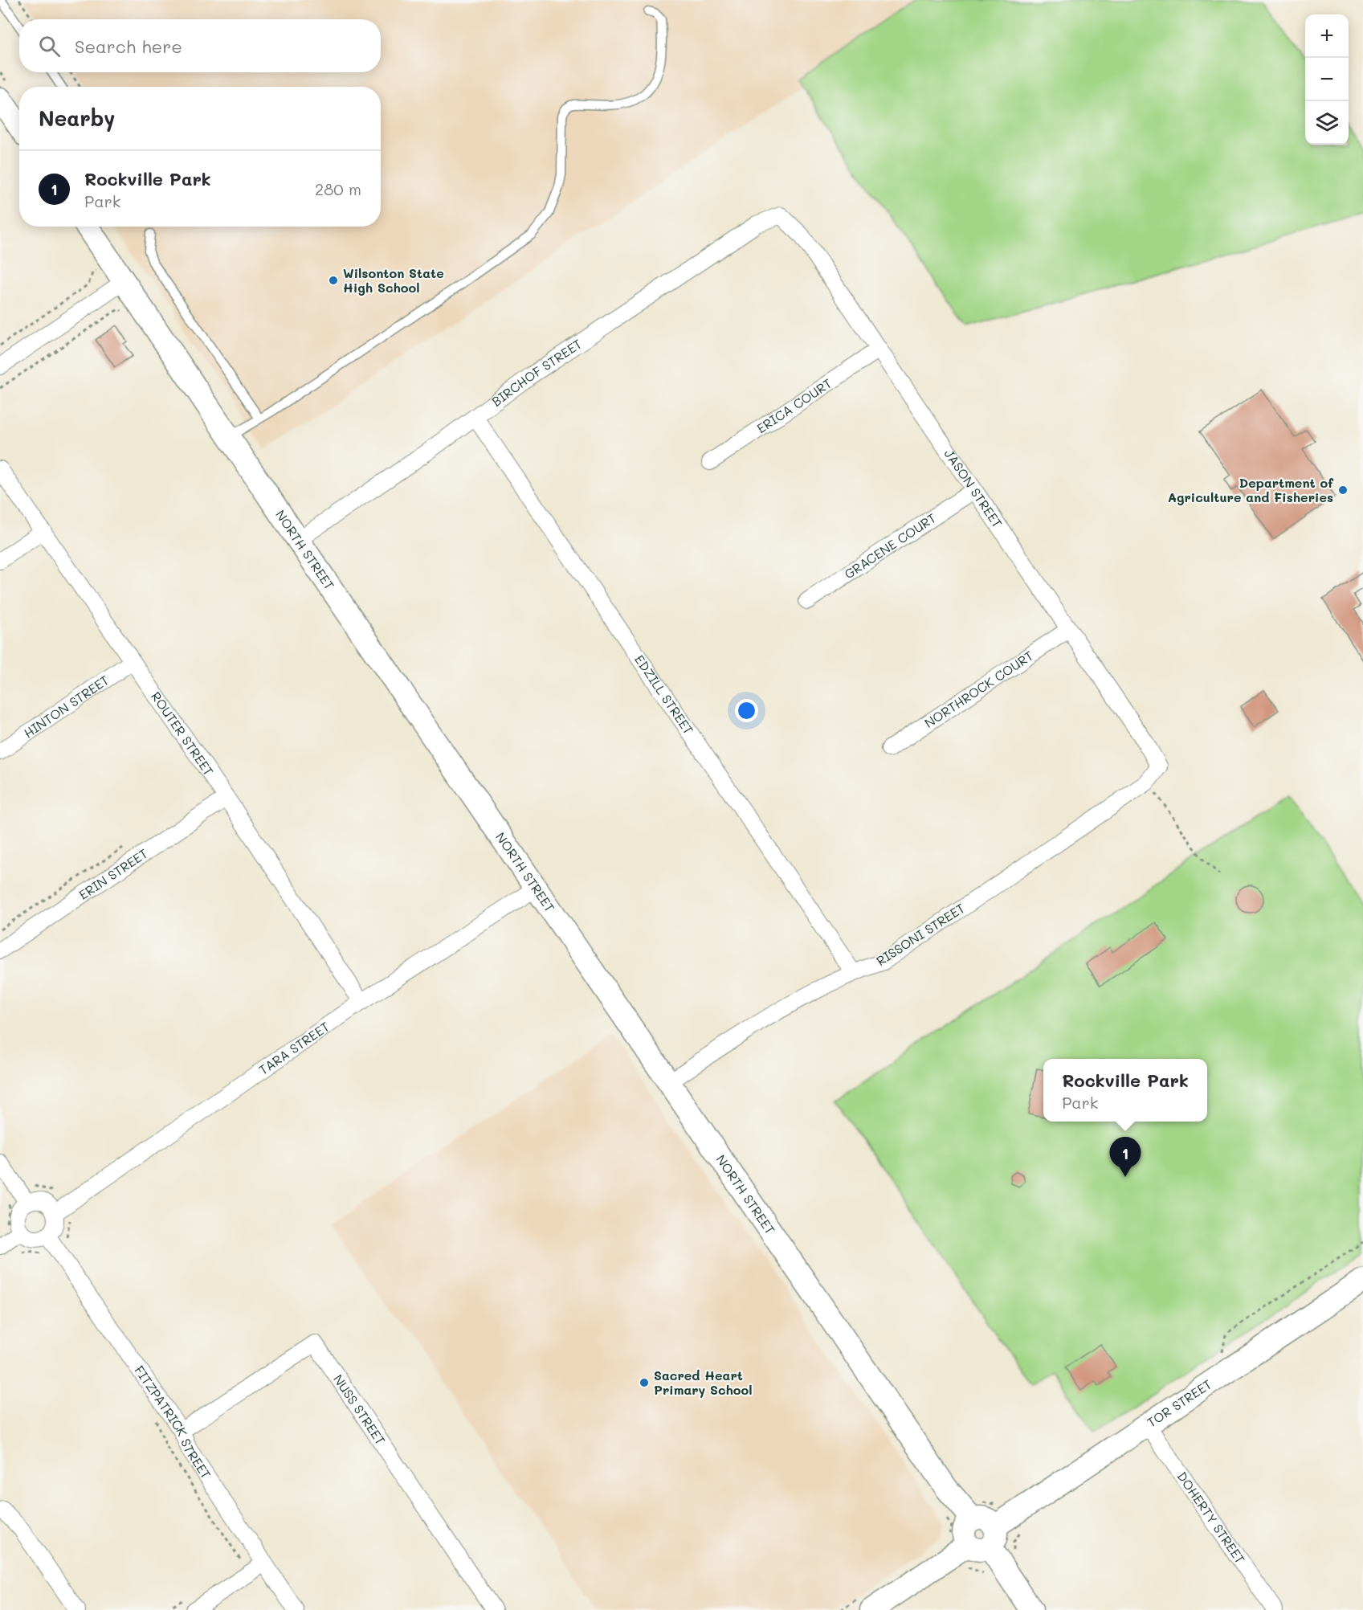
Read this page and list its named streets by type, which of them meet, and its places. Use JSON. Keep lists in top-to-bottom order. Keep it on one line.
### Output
{"streets":{"street":["BIRCHOF STREET","ERICA COURT","JASON STREET","GRACENE COURT","NORTH STREET","NORTHROCK COURT","EDZILL STREET","HINTON STREET","ROUTER STREET","ERIN STREET","RISSONI STREET","TARA STREET","TOR STREET","NUSS STREET","FITZPATRICK STREET","DOHERTY STREET"]},"crossings":[["BIRCHOF STREET","JASON STREET"],["BIRCHOF STREET","NORTH STREET"],["BIRCHOF STREET","EDZILL STREET"],["ERICA COURT","JASON STREET"],["JASON STREET","GRACENE COURT"],["JASON STREET","NORTHROCK COURT"],["JASON STREET","RISSONI STREET"],["NORTH STREET","RISSONI STREET"],["NORTH STREET","TARA STREET"],["EDZILL STREET","RISSONI STREET"],["HINTON STREET","ROUTER STREET"],["ROUTER STREET","ERIN STREET"],["ROUTER STREET","TARA STREET"],["TARA STREET","FITZPATRICK STREET"],["TOR STREET","DOHERTY STREET"],["NUSS STREET","FITZPATRICK STREET"]],"places":["Wilsonton State High School","Department of Agriculture and Fisheries","Sacred Heart Primary School"],"page":{"map_buttons":["+","−"],"search":"Search here","heading":"Nearby","list":[{"mark":"1","name":"Rockville Park","note":"Park","value":"280 m"}],"popup":["Rockville Park","Park"],"pins":"1"}}
